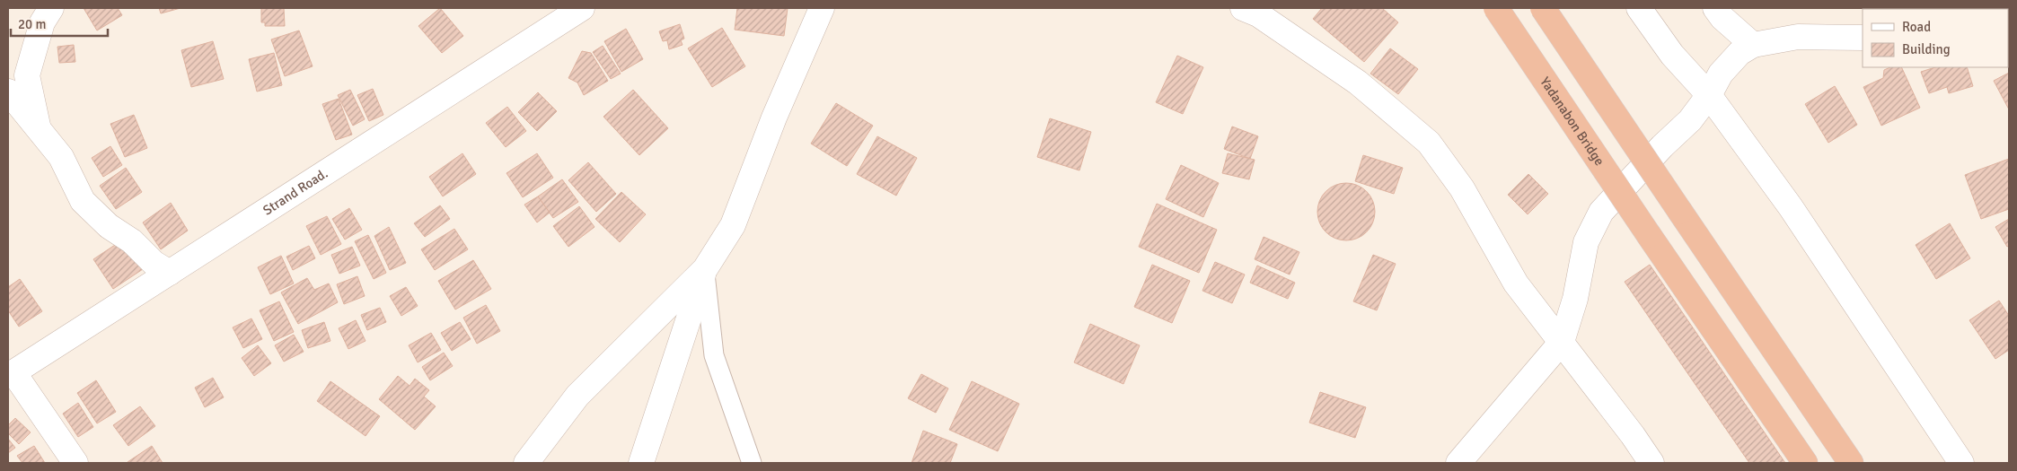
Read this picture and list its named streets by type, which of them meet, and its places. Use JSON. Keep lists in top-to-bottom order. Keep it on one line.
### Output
{"streets":{"highway":["Yadanabon Bridge"],"street":["Strand Road."]},"legend":["Road","Building"],"scale_bar":"20 m"}
